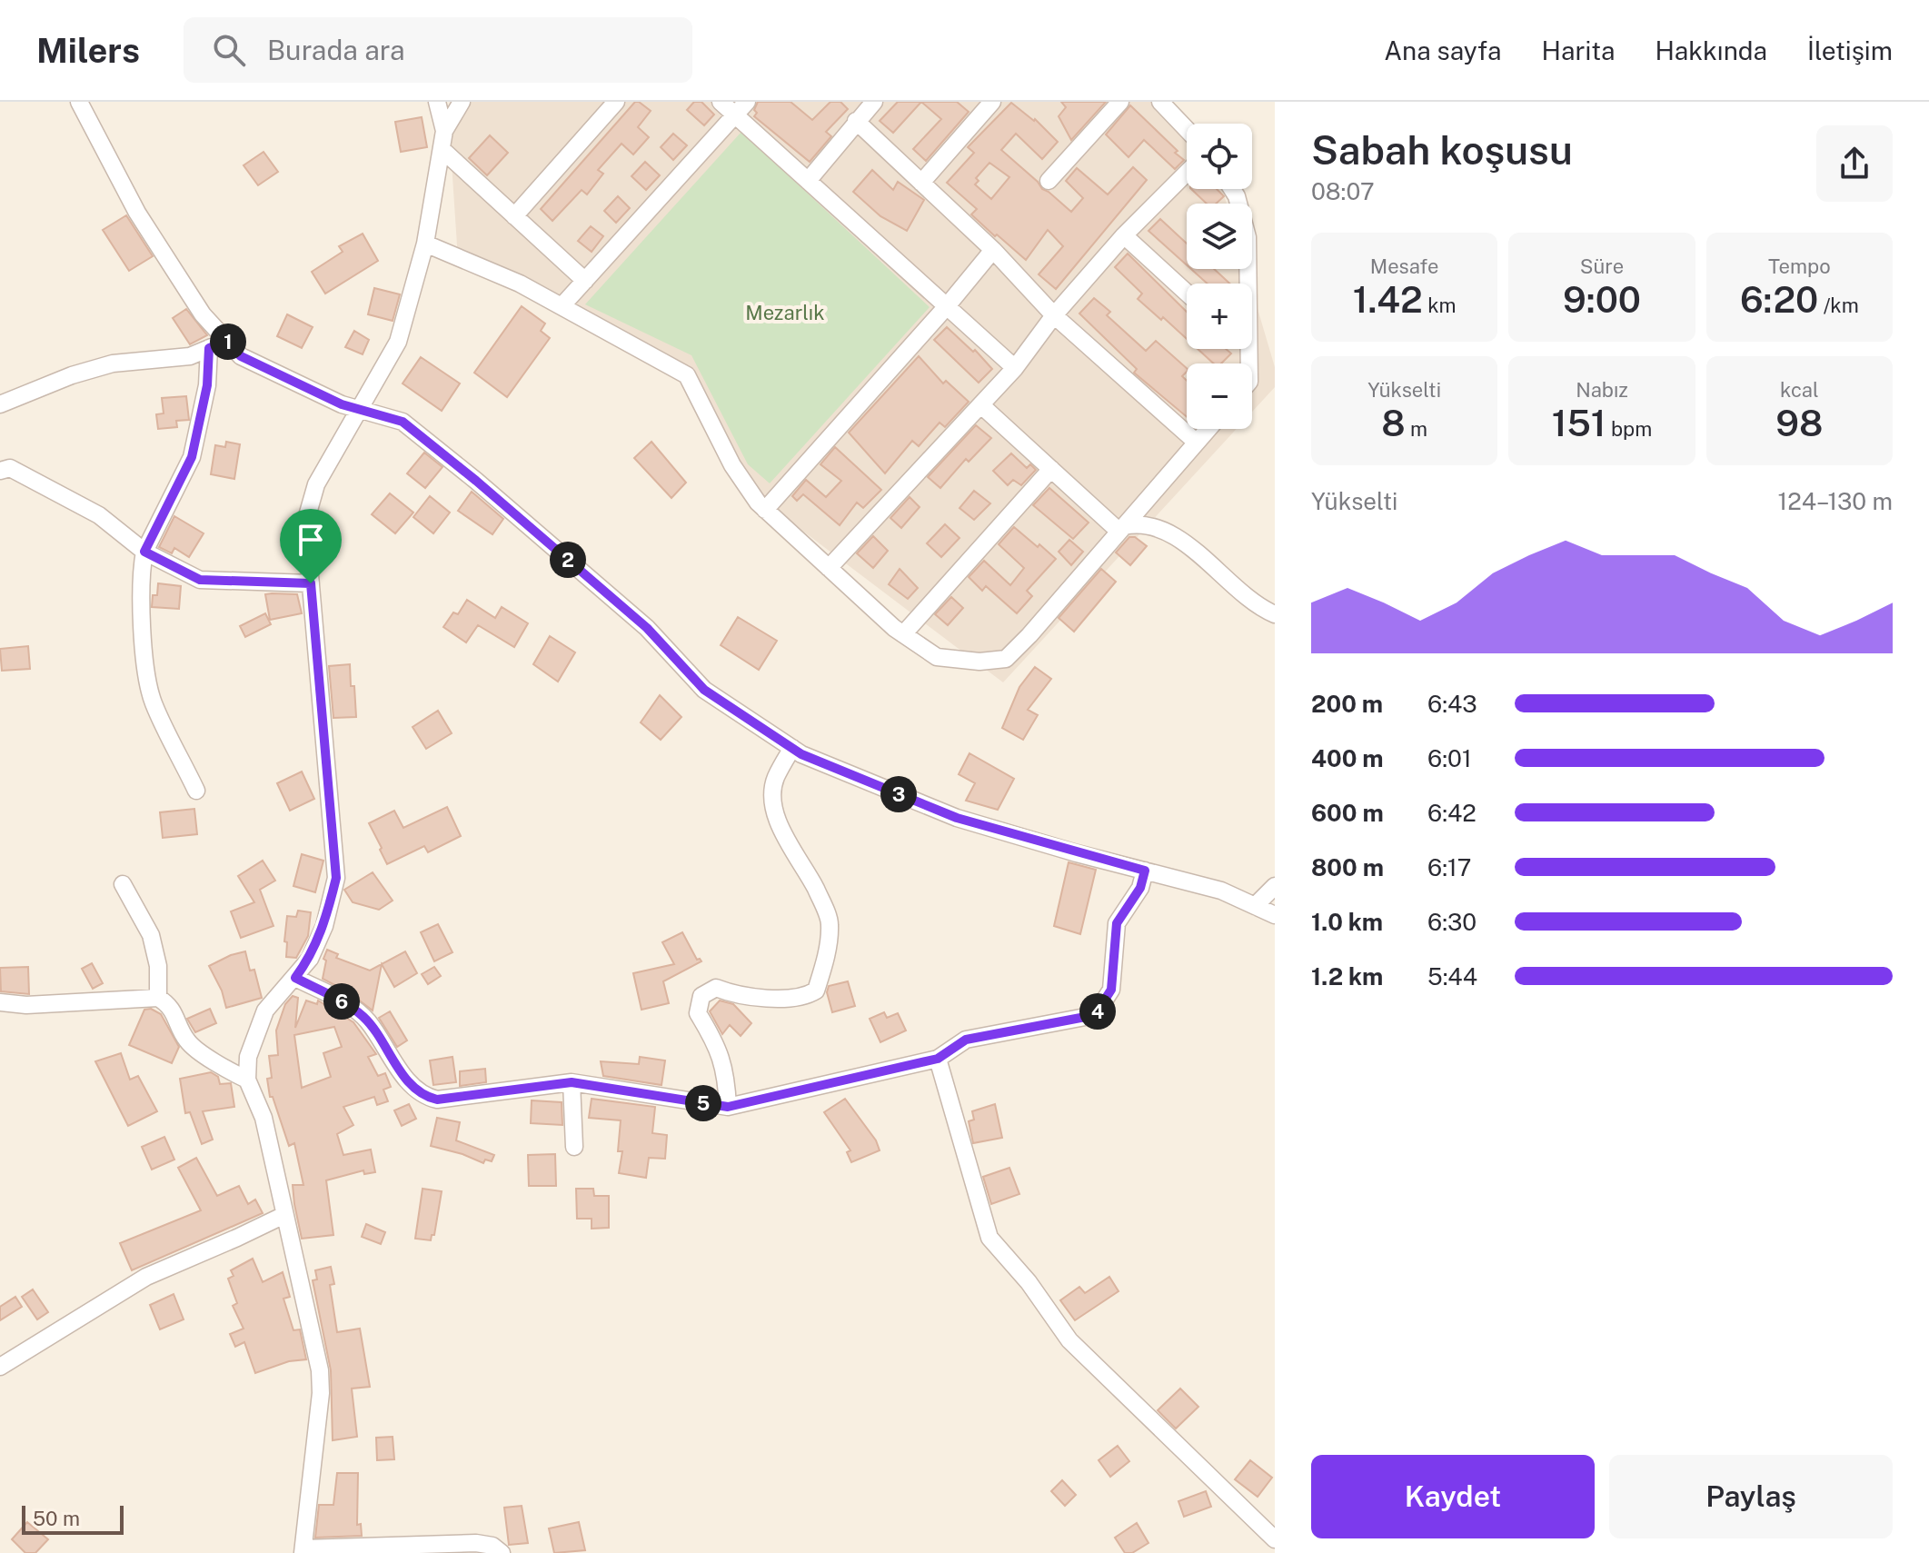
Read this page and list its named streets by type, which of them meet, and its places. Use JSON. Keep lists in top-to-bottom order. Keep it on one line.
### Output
{"parks":["Mezarlık"],"scale_bar":"50 m","page":{"header":"Milers","search":"Burada ara","nav":["Ana sayfa","Harita","Hakkında","İletişim"],"heading":["Sabah koşusu","08:07"],"map_buttons":["+","−"],"stats":[["Mesafe","1.42 km"],["Süre","9:00"],["Tempo","6:20 /km"],["Yükselti","8 m"],["Nabız","151 bpm"],["kcal","98"]],"pins":["1","2","3","6","4","5"],"chart":["Yükselti","124–130 m"],"list":[{"name":"200 m","note":"6:43"},{"name":"400 m","note":"6:01"},{"name":"600 m","note":"6:42"},{"name":"800 m","note":"6:17"},{"name":"1.0 km","note":"6:30"},{"name":"1.2 km","note":"5:44"}],"buttons":["Kaydet","Paylaş"],"scale":"50 m"}}
